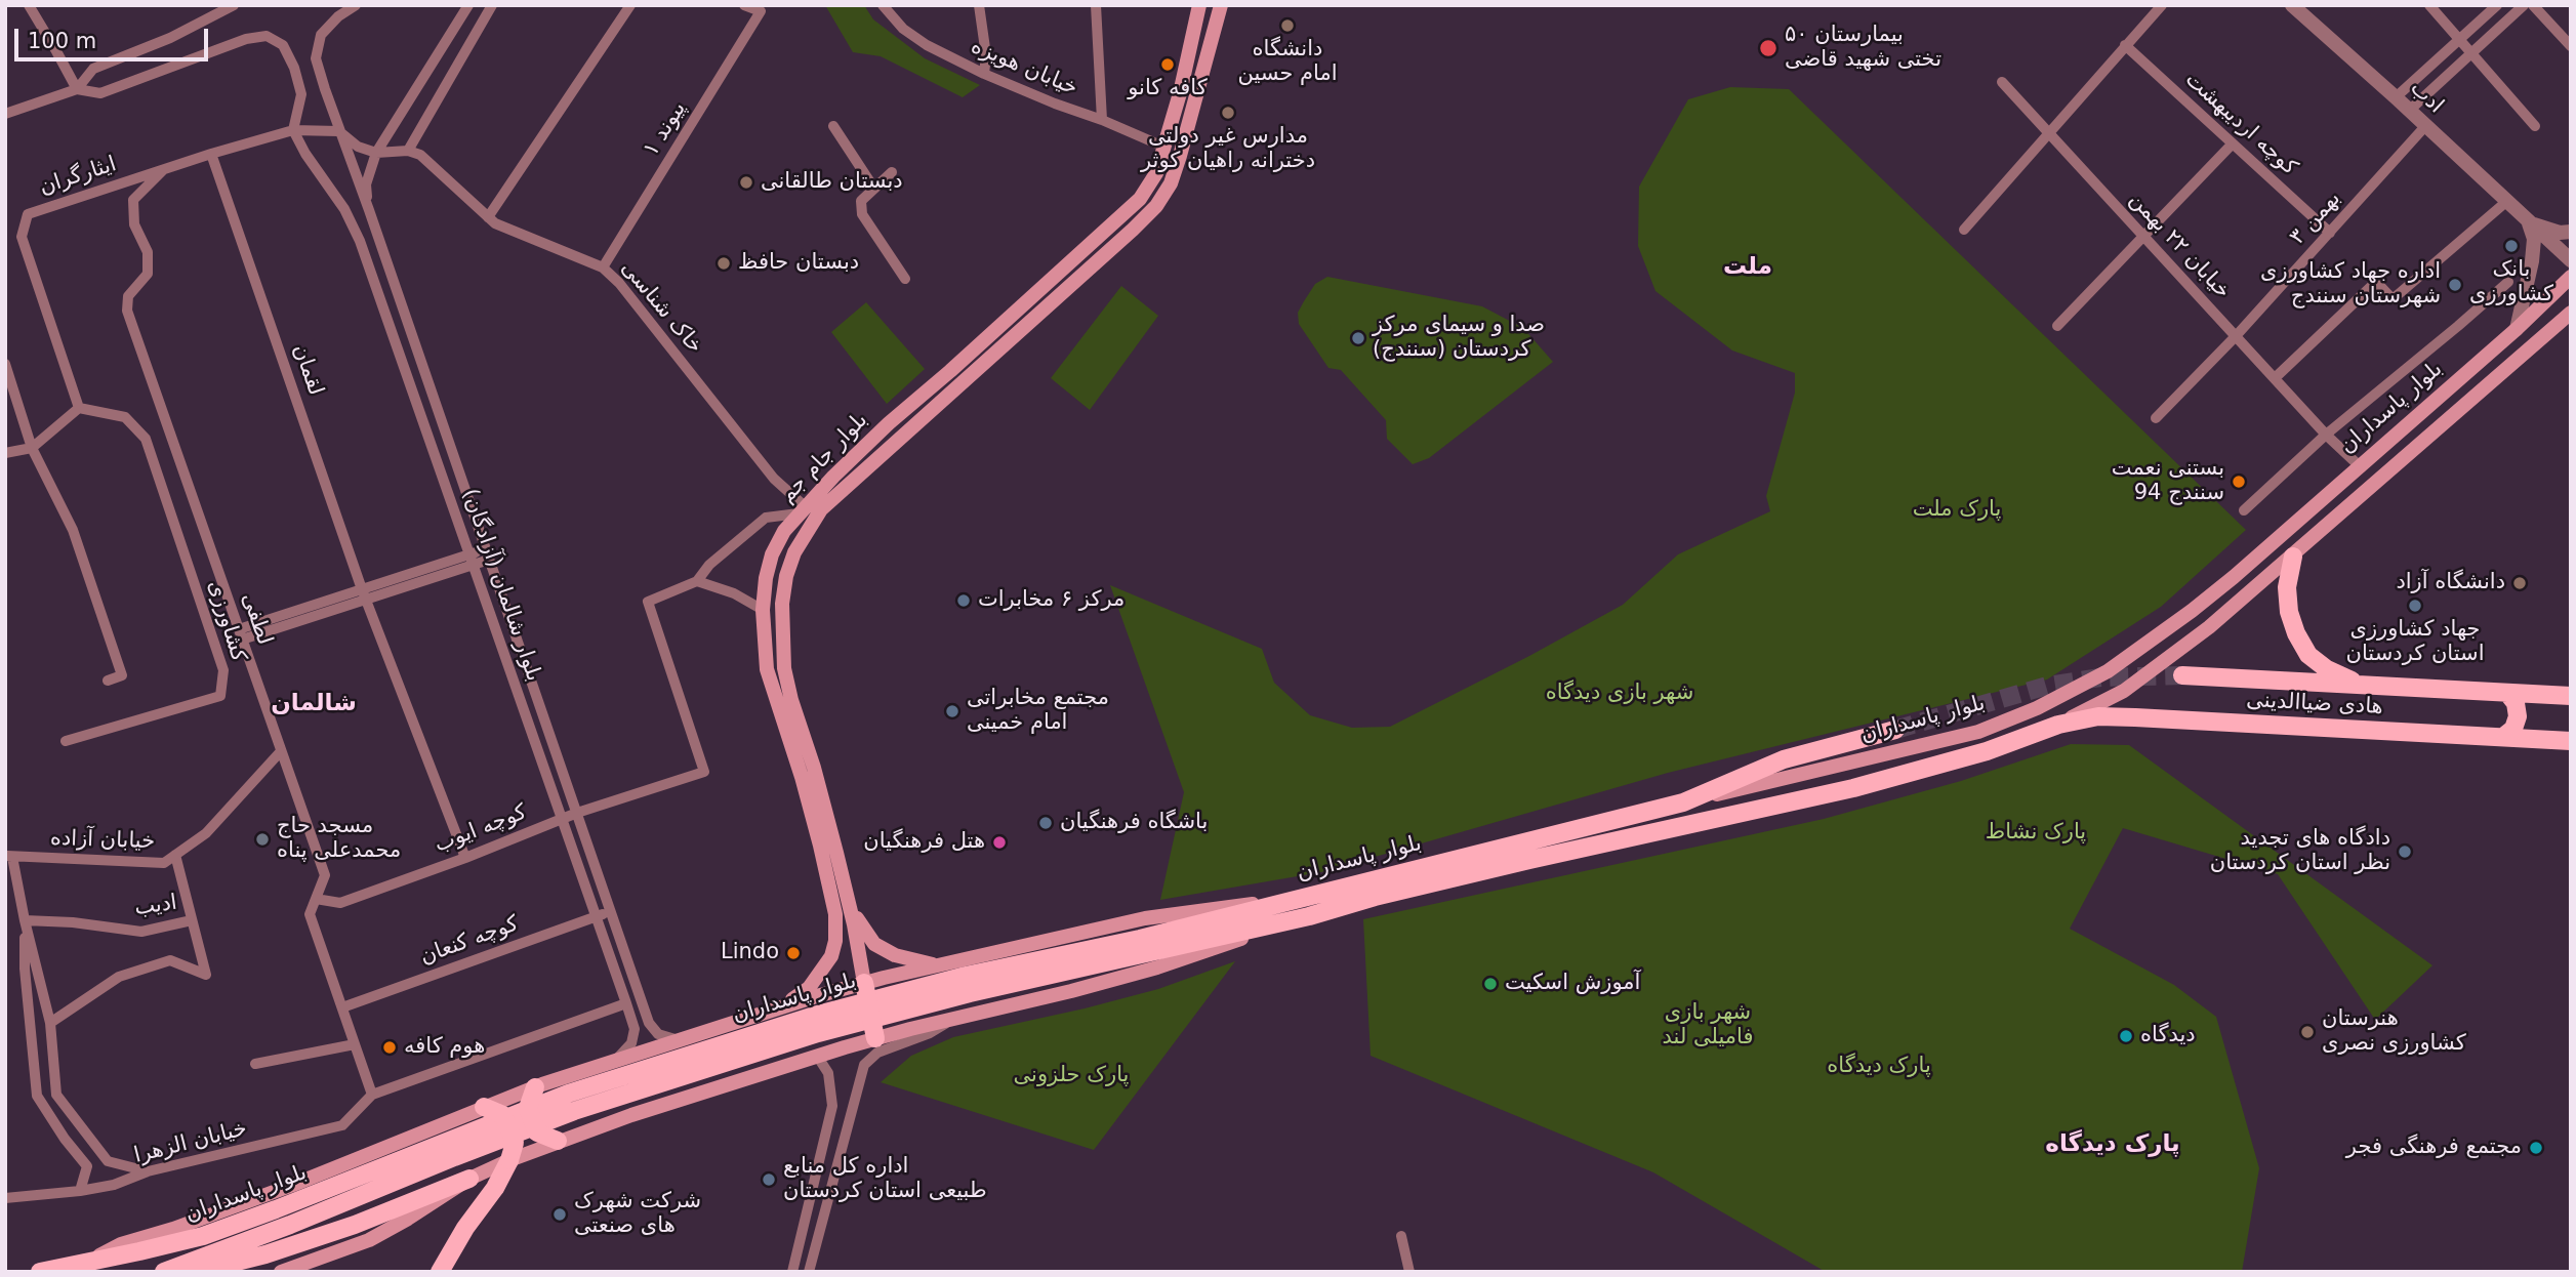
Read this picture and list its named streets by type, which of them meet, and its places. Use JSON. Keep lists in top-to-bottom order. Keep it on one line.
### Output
{"streets":{"main road":["بلوار پاسداران","بلوار جام جم","هادی ضیاالدینی"],"street":["خیابان هویزه","ادب","کوچه اردیبهشت","پیوند ۱","ایثارگران","بهمن ۳","خیابان ۲۲ بهمن","خاک شناسی","لقمان","بلوار شالمان (آزادگان)","لطفی","کشاورزی","کوچه ایوب","خیابان آزاده","ادیب","کوچه کنعان","خیابان الزهرا"]},"crossings":[["خیابان هویزه","بلوار جام جم"],["ادب","بهمن ۳"],["کوچه اردیبهشت","بهمن ۳"],["پیوند ۱","خاک شناسی"],["ایثارگران","لقمان"],["ایثارگران","بلوار شالمان (آزادگان)"],["ایثارگران","لطفی"],["ایثارگران","کشاورزی"],["بهمن ۳","خیابان ۲۲ بهمن"],["خیابان ۲۲ بهمن","بلوار پاسداران"],["خاک شناسی","بلوار جام جم"],["لقمان","کوچه ایوب"],["بلوار پاسداران","هادی ضیاالدینی"],["بلوار شالمان (آزادگان)","کوچه ایوب"],["بلوار شالمان (آزادگان)","کوچه کنعان"],["لطفی","کوچه ایوب"],["لطفی","خیابان آزاده"],["لطفی","کوچه کنعان"],["لطفی","خیابان الزهرا"]],"districts":["ملت","شالمان","پارک دیدگاه"],"parks":["پارک ملت","شهر بازی دیدگاه","پارک نشاط","شهر بازی فامیلی لند","پارک دیدگاه","پارک حلزونی"],"places":["دانشگاه امام حسین","بیمارستان ۵۰ تختی شهید قاضی","کافه کانو","مدارس غیر دولتی دخترانه راهیان کوثر","دبستان طالقانی","بانک کشاورزی","دبستان حافظ","اداره جهاد کشاورزی شهرستان سنندج","صدا و سیمای مرکز کردستان (سنندج)","بستنی نعمت سنندج 94","دانشگاه آزاد","مرکز ۶ مخابرات","جهاد کشاورزی استان کردستان","مجتمع مخابراتی امام خمینی","باشگاه فرهنگیان","مسجد حاج محمدعلی پناه","هتل فرهنگیان","دادگاه های تجدید نظر استان کردستان","Lindo","آموزش اسکیت","هنرستان کشاورزی نصری","دیدگاه","هوم کافه","مجتمع فرهنگی فجر","اداره کل منابع طبیعی استان کردستان","شرکت شهرک های صنعتی"],"scale_bar":"100 m"}
